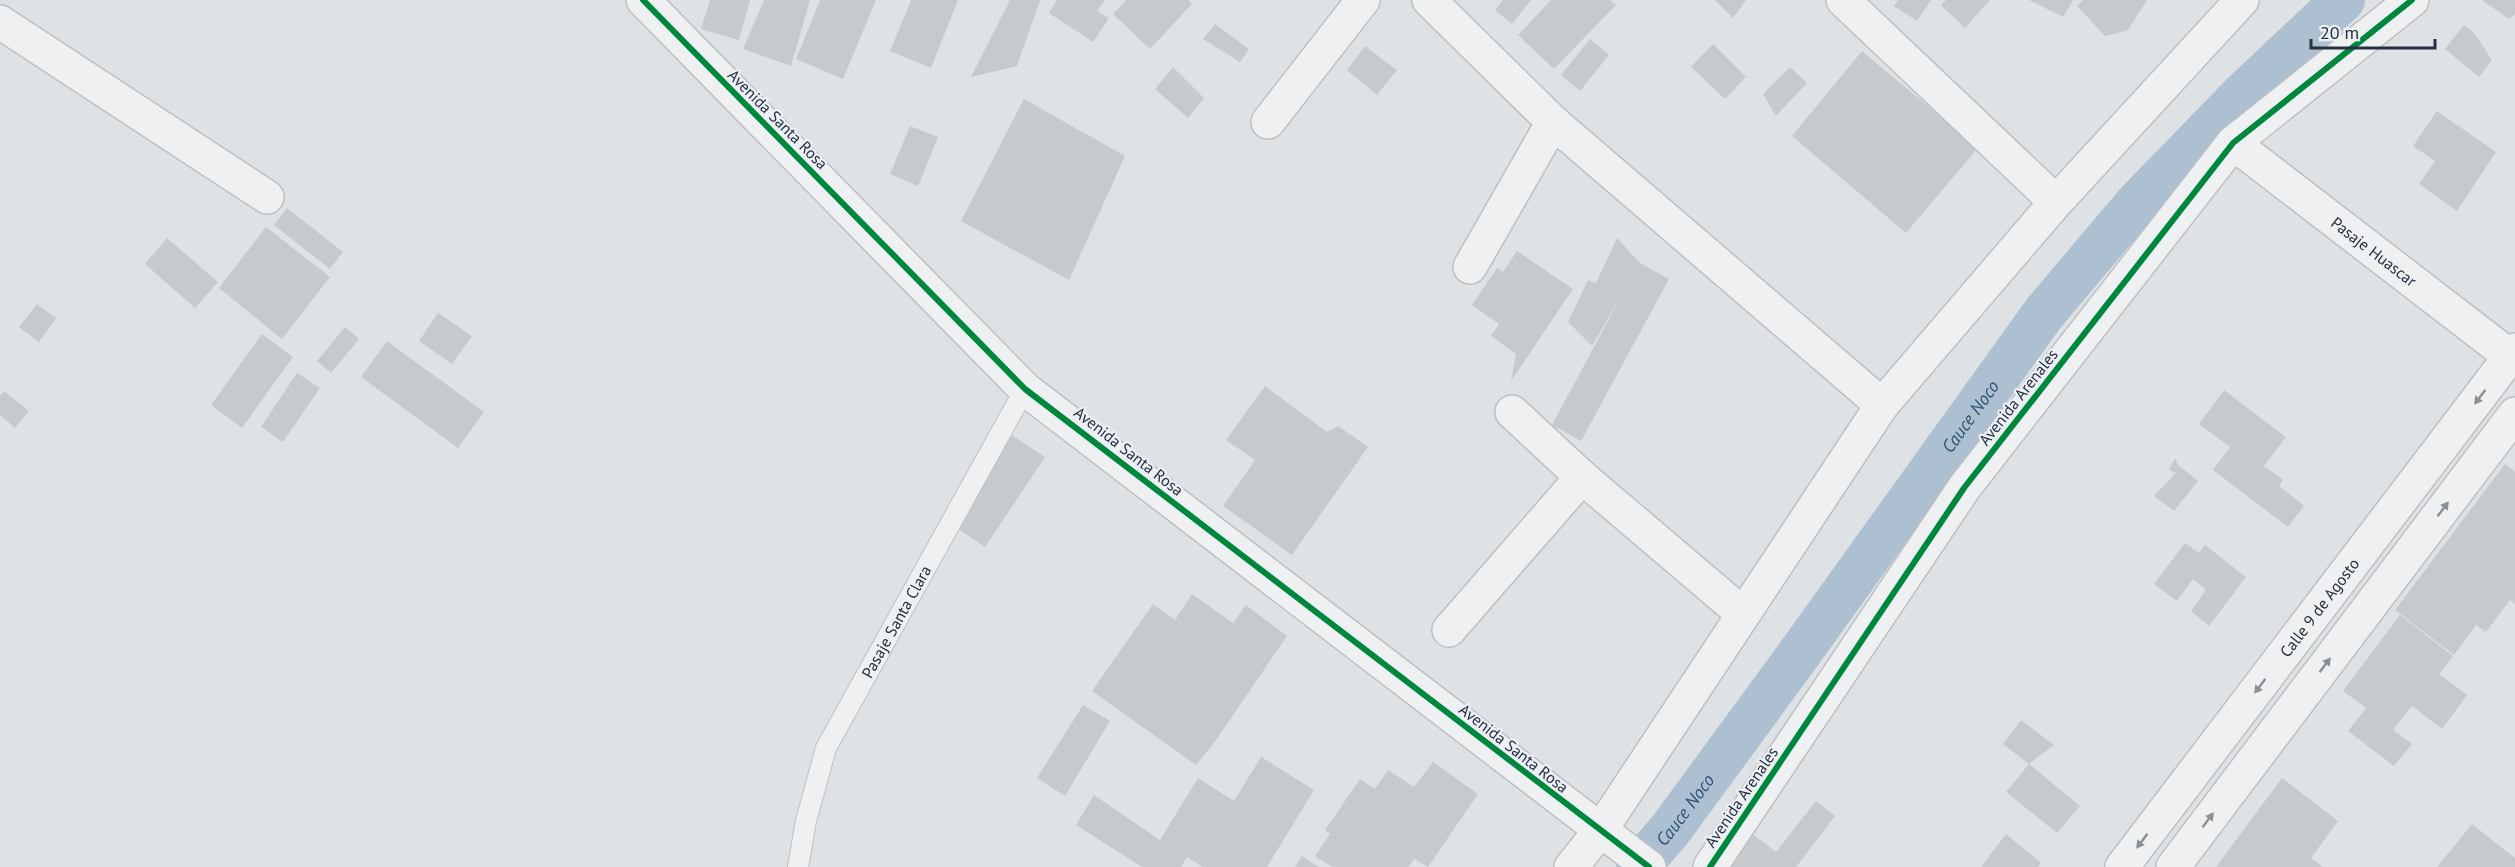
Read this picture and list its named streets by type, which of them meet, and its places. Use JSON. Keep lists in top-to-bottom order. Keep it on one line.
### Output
{"streets":{"street":["Avenida Santa Rosa","Pasaje Huascar","Avenida Arenales","Calle 9 de Agosto"],"lane":["Pasaje Santa Clara"]},"crossings":[["Avenida Santa Rosa","Pasaje Santa Clara"],["Pasaje Huascar","Avenida Arenales"],["Pasaje Huascar","Calle 9 de Agosto"]],"water":["Cauce Noco"],"scale_bar":"20 m"}
